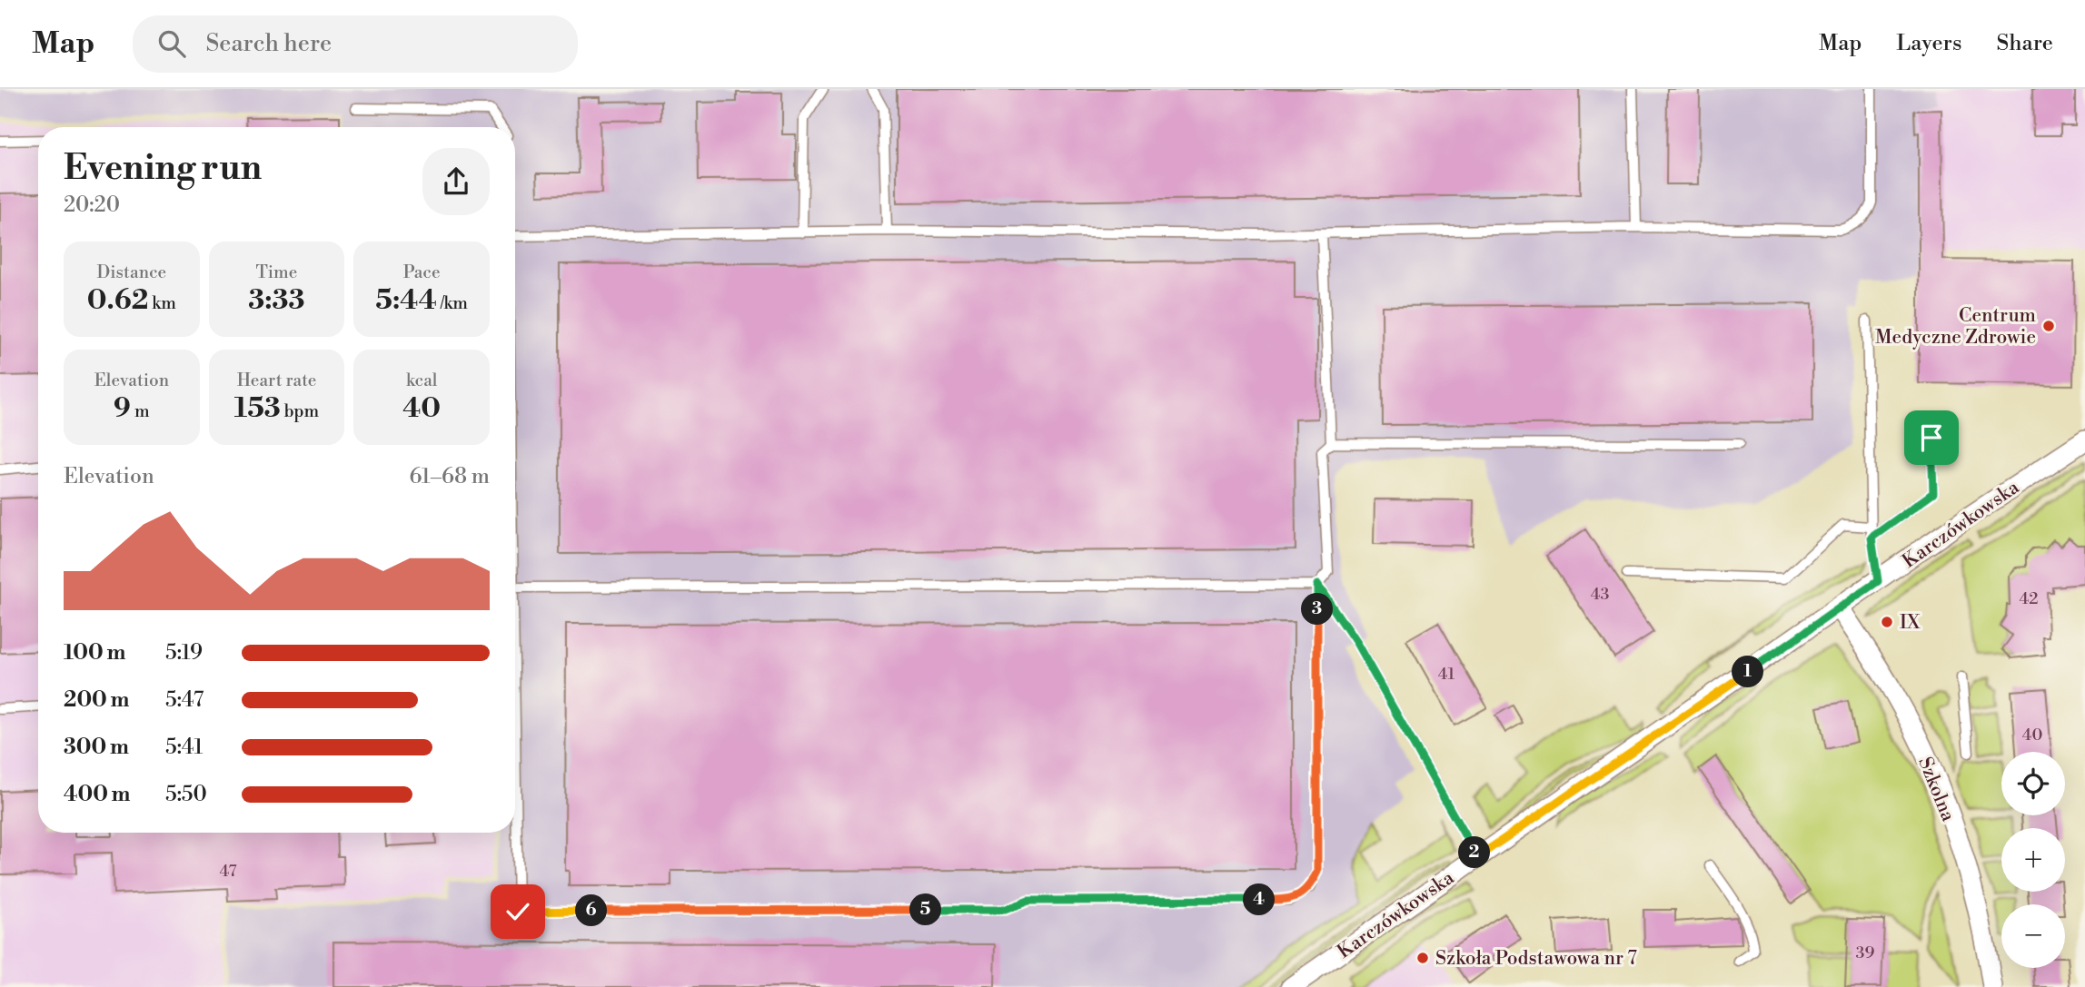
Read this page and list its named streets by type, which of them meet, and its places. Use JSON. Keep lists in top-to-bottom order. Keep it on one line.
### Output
{"streets":{"street":["Karczówkowska","Szkolna"]},"crossings":[["Karczówkowska","Szkolna"]],"places":["Centrum Medyczne Zdrowie","IX","Szkoła Podstawowa nr 7"],"house_numbers":["43","42","41","40","47","39"],"page":{"header":"Map","search":"Search here","nav":["Map","Layers","Share"],"heading":["Evening run","20:20"],"stats":[["Distance","0.62 km"],["Time","3:33"],["Pace","5:44 /km"],["Elevation","9 m"],["Heart rate","153 bpm"],["kcal","40"]],"chart":["Elevation","61–68 m"],"pins":["3","1","2","4","5","6"],"list":[{"name":"100 m","note":"5:19"},{"name":"200 m","note":"5:47"},{"name":"300 m","note":"5:41"},{"name":"400 m","note":"5:50"}],"map_buttons":["+","−"]}}
